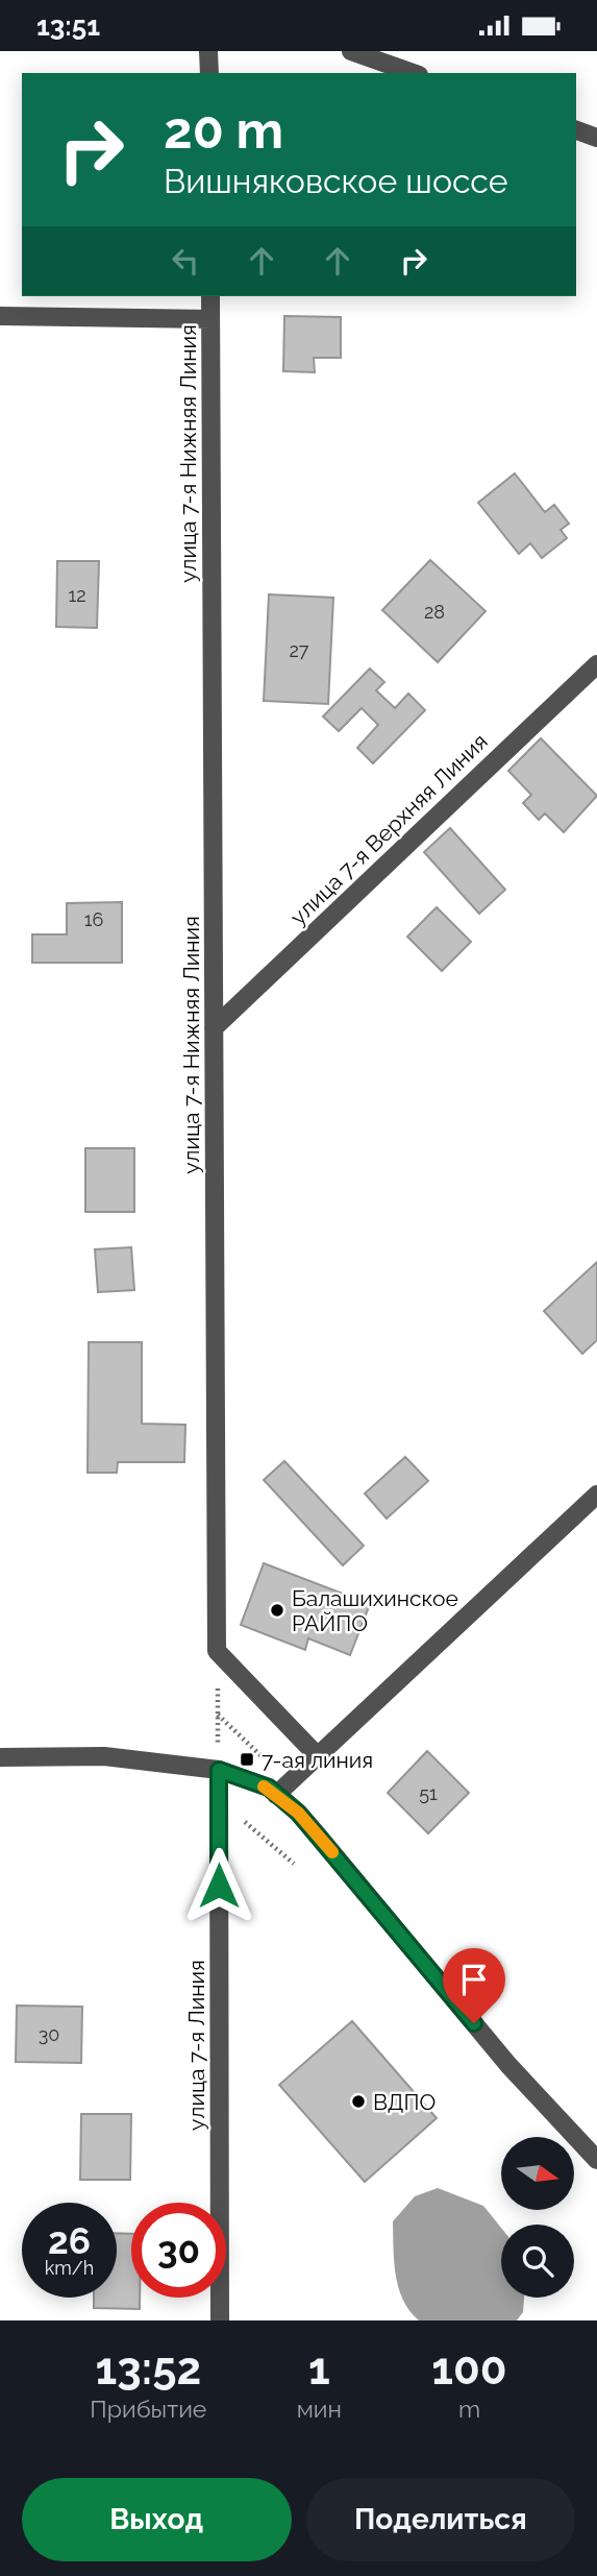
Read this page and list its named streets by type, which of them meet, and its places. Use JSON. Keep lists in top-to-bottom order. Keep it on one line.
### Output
{"streets":{"street":["улица 7-я Нижняя Линия","улица 7-я Верхняя Линия","улица 7-я Линия"]},"crossings":[["улица 7-я Нижняя Линия","улица 7-я Верхняя Линия"]],"places":{"other":["Балашихинское РАЙПО","ВДПО"],"transit":["7-ая линия"]},"house_numbers":["12","28","27","16","51","30"],"north":"right","page":{"status":"13:51","turn":["20 m","Вишняковское шоссе"],"speed":"26 km/h","limit":"30","eta":["13:52","Прибытие","1","мин","100","m"],"buttons":["Выход","Поделиться"]}}
